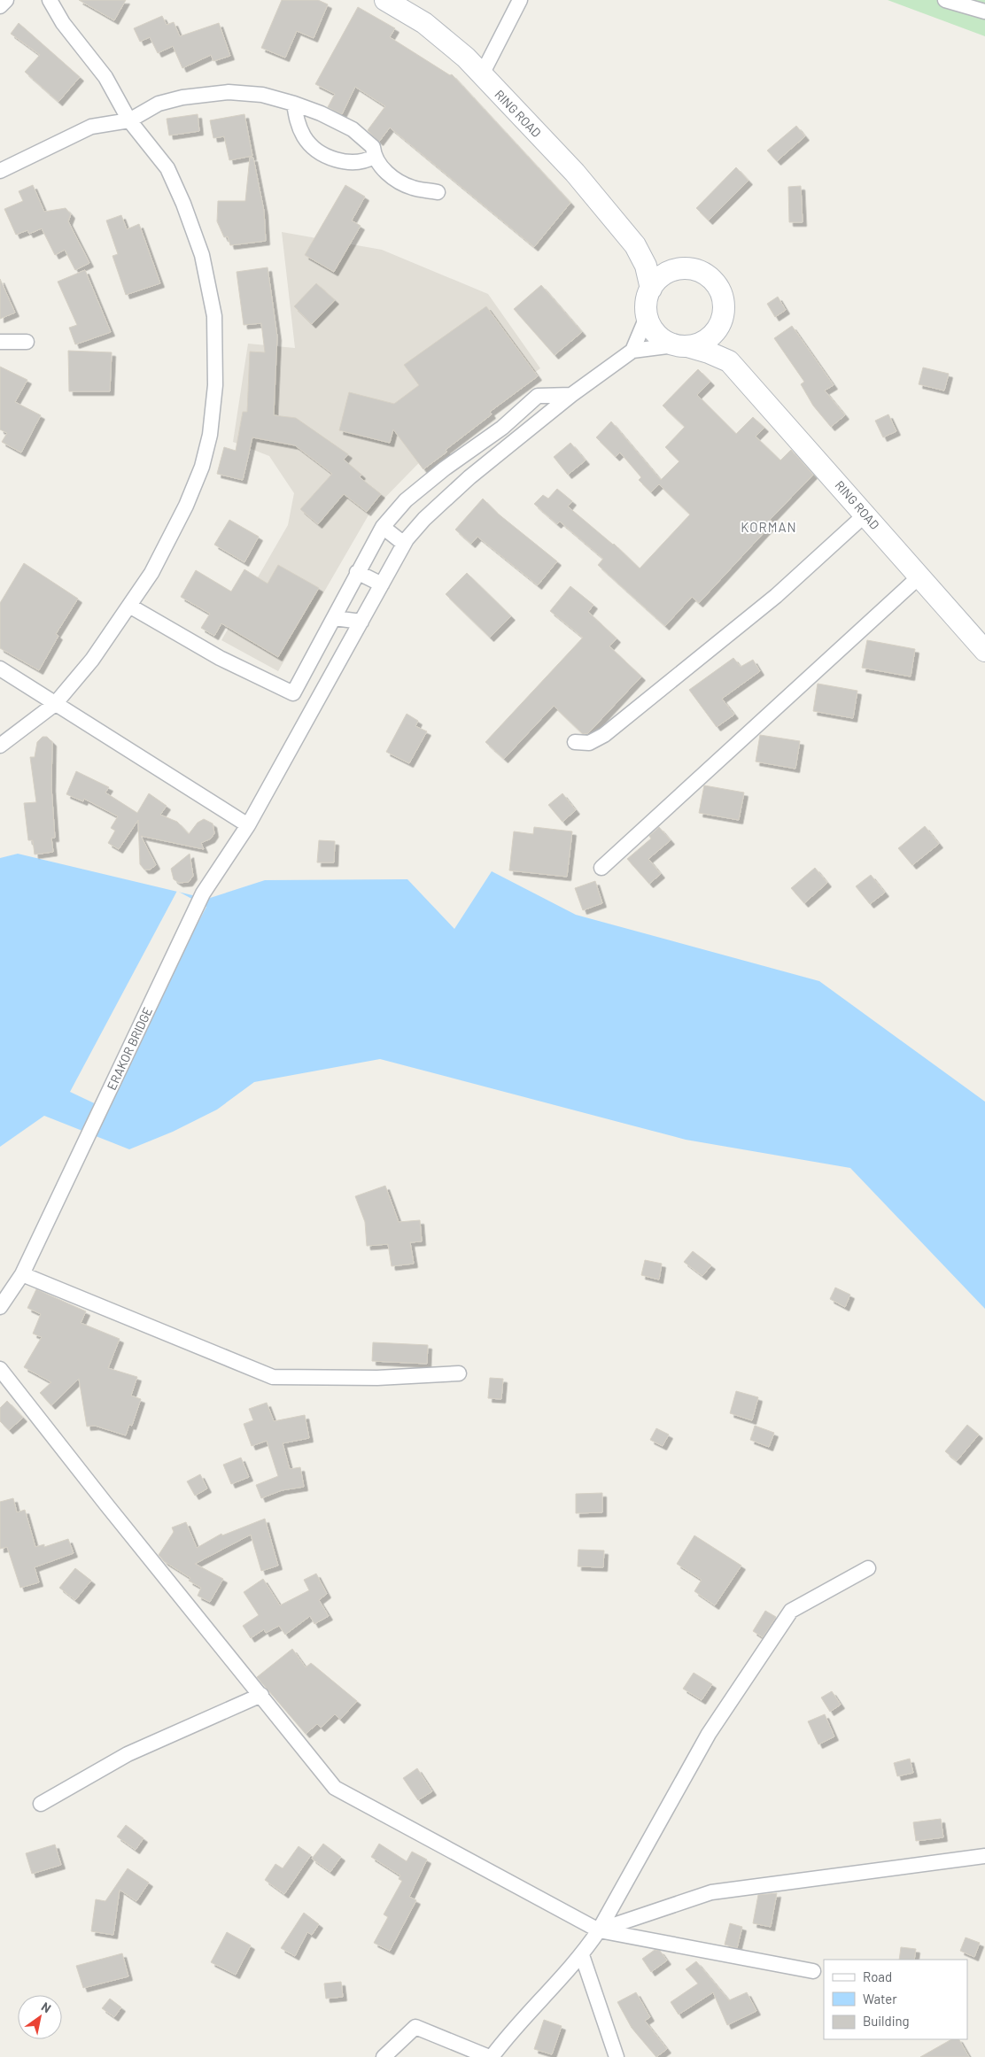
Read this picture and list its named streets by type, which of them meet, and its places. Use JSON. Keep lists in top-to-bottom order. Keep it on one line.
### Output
{"streets":{"main road":["RING ROAD"],"street":["ERAKOR BRIDGE"]},"districts":["KORMAN"],"legend":["Road","Water","Building"],"north":"top right"}
